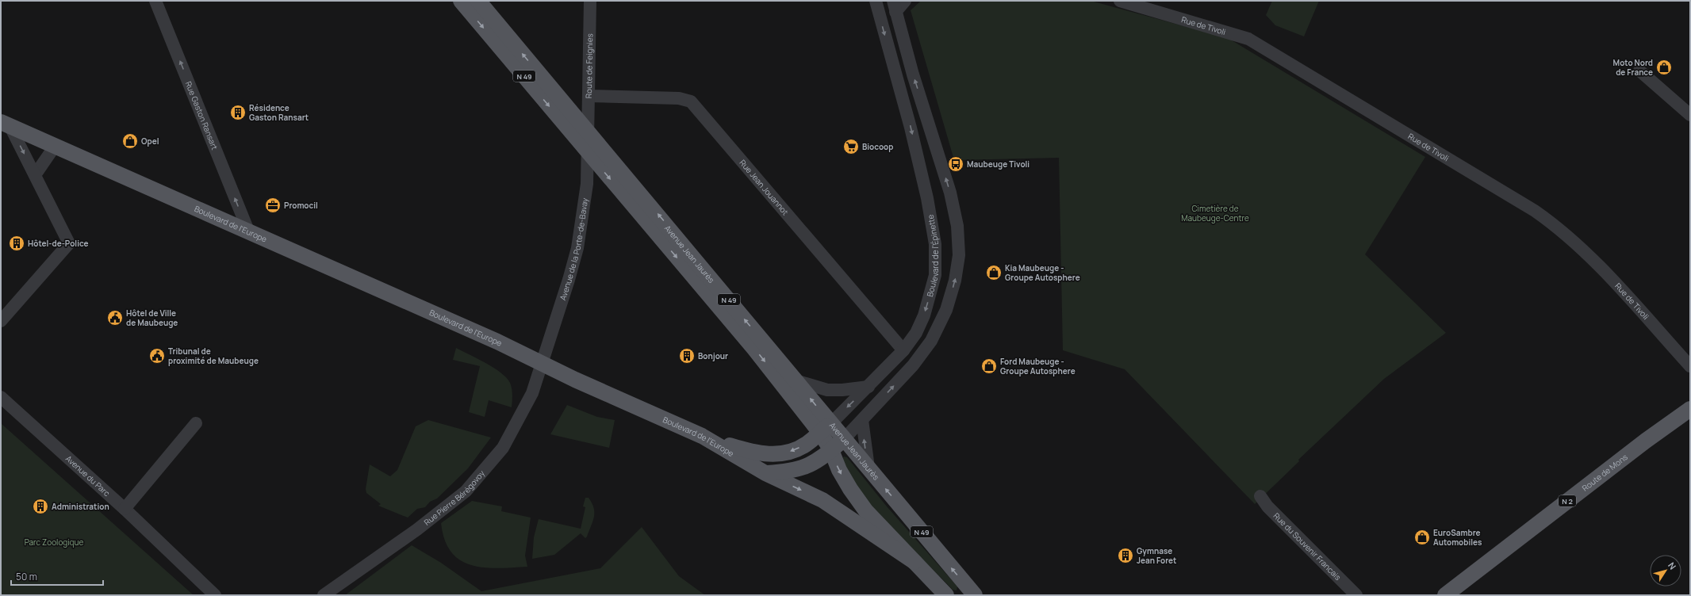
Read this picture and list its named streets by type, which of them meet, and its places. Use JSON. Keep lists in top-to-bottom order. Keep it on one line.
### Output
{"streets":{"main road":["N 49","Boulevard de l'Europe","Avenue Jean Jaurès","Route de Mons","N 2"],"street":["Rue de Tivoli","Route de Feignies","Rue Gaston Ransart","Rue Jean Jouannot","Avenue de la Porte-de-Bavay","Boulevard de l'Épinette","Avenue du Parc","Rue Pierre Bérégovoy","Rue du Souvenir Francais"]},"crossings":[["Route de Feignies","Rue Jean Jouannot"],["Route de Feignies","Avenue de la Porte-de-Bavay"],["Route de Feignies","Avenue Jean Jaurès"],["Rue Gaston Ransart","Boulevard de l'Europe"],["Rue Jean Jouannot","Boulevard de l'Épinette"],["Boulevard de l'Europe","Avenue de la Porte-de-Bavay"],["Boulevard de l'Europe","Avenue Jean Jaurès"],["Boulevard de l'Europe","Rue Pierre Bérégovoy"],["Avenue de la Porte-de-Bavay","Avenue Jean Jaurès"],["Avenue de la Porte-de-Bavay","Rue Pierre Bérégovoy"],["Avenue Jean Jaurès","Boulevard de l'Épinette"]],"one_way":["Rue Gaston Ransart"],"parks":["Cimetière de Maubeuge-Centre","Parc Zoologique"],"places":{"shop":["Moto Nord de France","Opel","Kia Maubeuge - Groupe Autosphere","Ford Maubeuge - Groupe Autosphere","EuroSambre Automobiles"],"building":["Résidence Gaston Ransart","Hôtel-de-Police","Bonjour","Administration","Gymnase Jean Foret"],"supermarket":["Biocoop"],"bus stop":["Maubeuge Tivoli"],"office":["Promocil"],"public building":["Hôtel de Ville de Maubeuge","Tribunal de proximité de Maubeuge"]},"scale_bar":"50 m","north":"top right"}
